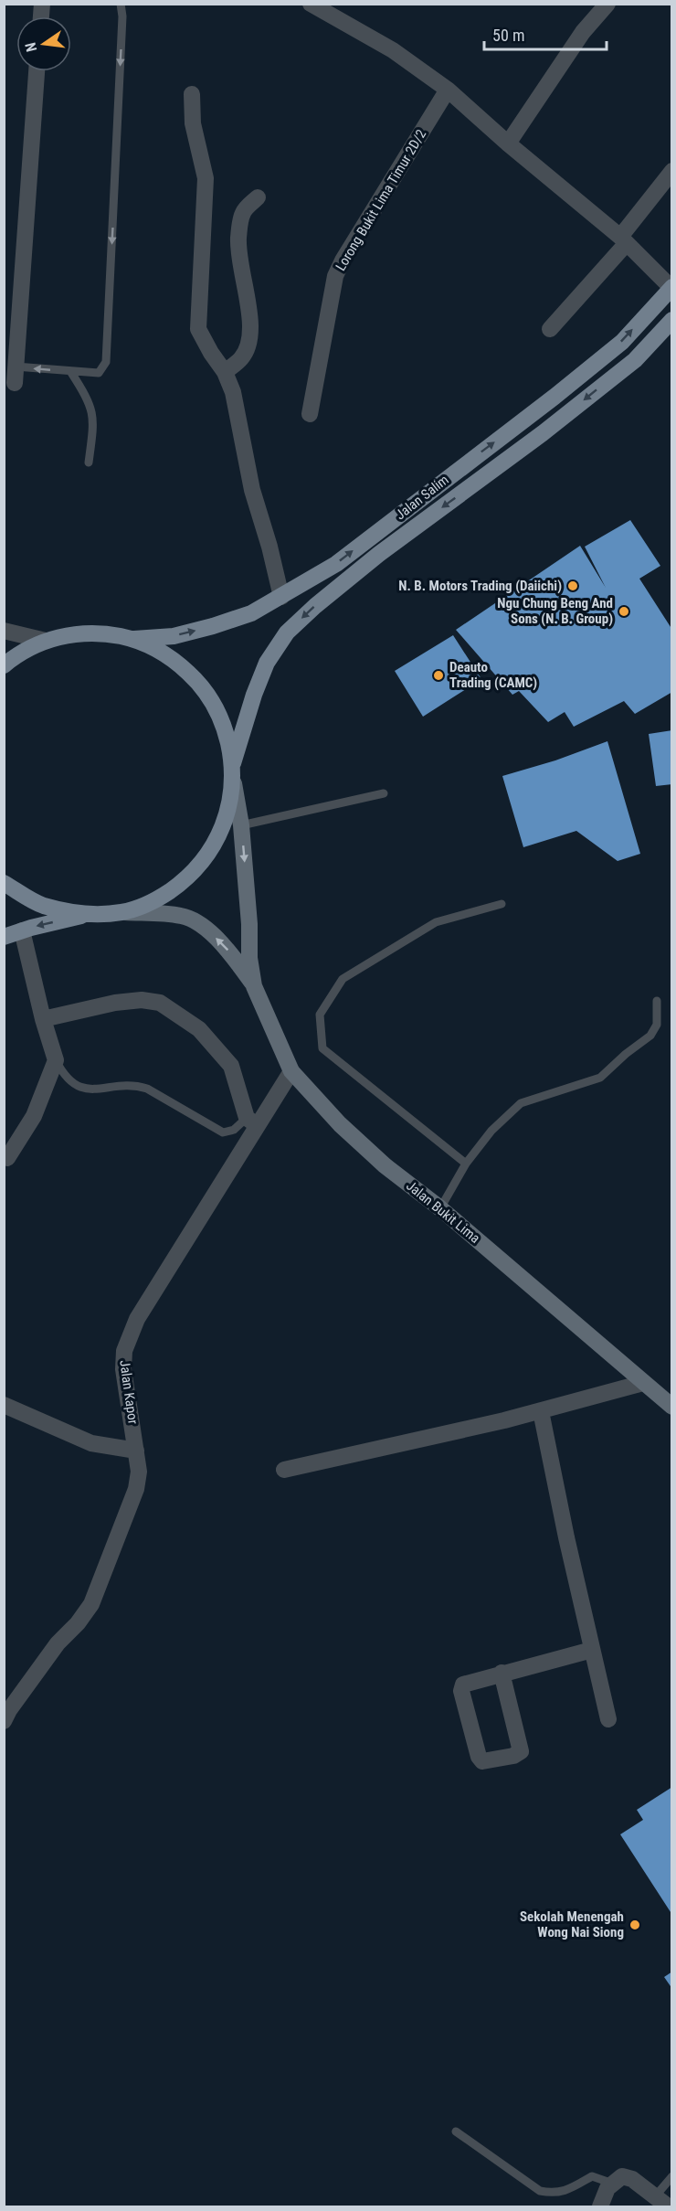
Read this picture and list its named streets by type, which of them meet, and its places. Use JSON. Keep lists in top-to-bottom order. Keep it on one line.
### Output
{"streets":{"main road":["Jalan Salim","Jalan Bukit Lima"],"street":["Lorong Bukit Lima Timur 2D/2","Jalan Kapor"]},"crossings":[["Jalan Bukit Lima","Jalan Kapor"]],"places":["N. B. Motors Trading (Daiichi)","Ngu Chung Beng And Sons (N. B. Group)","Deauto Trading (CAMC)","Sekolah Menengah Wong Nai Siong"],"scale_bar":"50 m","north":"left"}
